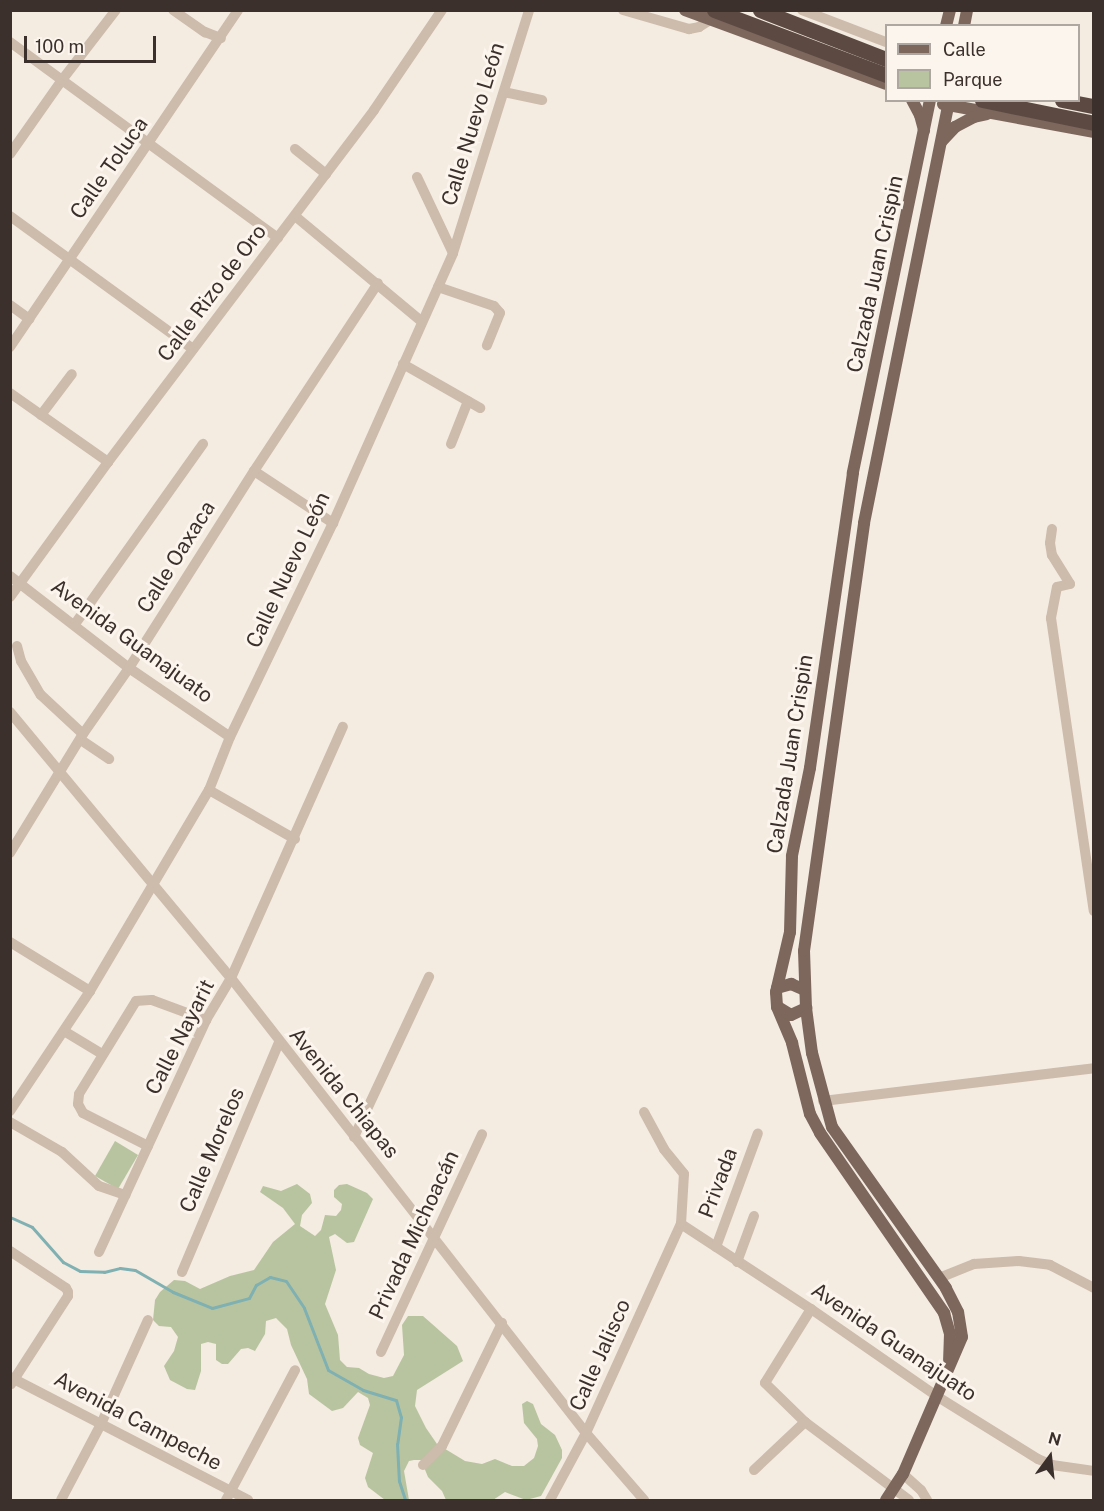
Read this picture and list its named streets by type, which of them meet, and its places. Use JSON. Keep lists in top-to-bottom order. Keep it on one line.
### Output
{"streets":{"main road":["Calzada Juan Crispin"],"street":["Calle Nuevo León","Calle Toluca","Calle Rizo de Oro","Calle Oaxaca","Avenida Guanajuato","Calle Nayarit","Avenida Chiapas","Calle Morelos","Privada","Privada Michoacán","Calle Jalisco","Avenida Campeche"]},"crossings":[["Calle Nuevo León","Avenida Guanajuato"],["Calle Nuevo León","Avenida Chiapas"],["Calzada Juan Crispin","Avenida Guanajuato"],["Calle Rizo de Oro","Avenida Guanajuato"],["Calle Oaxaca","Avenida Guanajuato"],["Calle Oaxaca","Avenida Chiapas"],["Avenida Guanajuato","Privada"],["Avenida Guanajuato","Calle Jalisco"],["Calle Nayarit","Avenida Chiapas"],["Avenida Chiapas","Calle Morelos"],["Avenida Chiapas","Privada Michoacán"],["Avenida Chiapas","Calle Jalisco"]],"legend":["Calle","Parque"],"scale_bar":"100 m","north":"top"}
